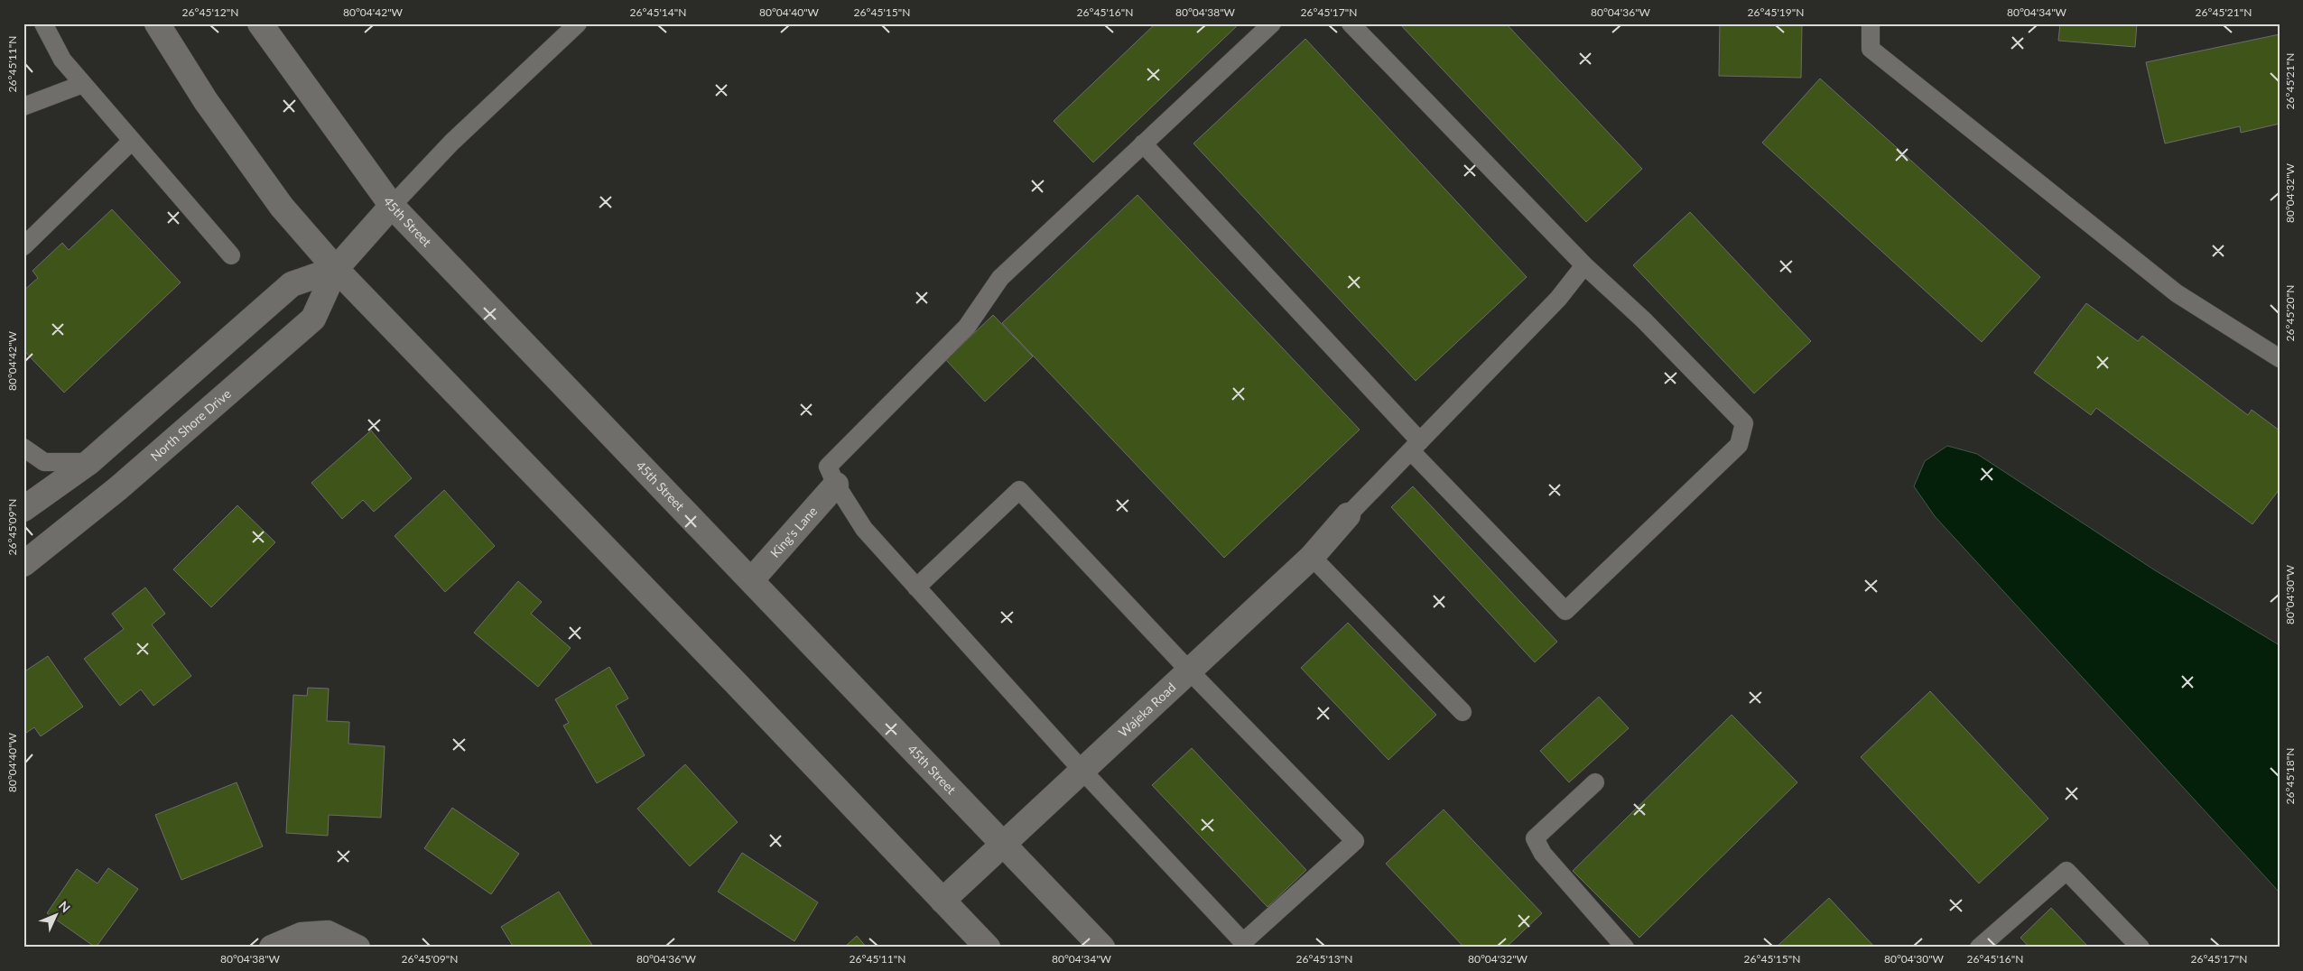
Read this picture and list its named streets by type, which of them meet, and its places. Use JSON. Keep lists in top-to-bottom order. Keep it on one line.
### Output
{"streets":{"main road":["45th Street","North Shore Drive","King's Lane","Wajeka Road"]},"crossings":[["45th Street","North Shore Drive"],["45th Street","King's Lane"],["45th Street","Wajeka Road"]],"north":"top right","coordinates":["26°45'12\"N","80°04'42\"W","26°45'14\"N","80°04'40\"W","26°45'15\"N","26°45'16\"N","80°04'38\"W","26°45'17\"N","80°04'36\"W","26°45'19\"N","80°04'34\"W","26°45'21\"N","26°45'11\"N","80°04'32\"W","26°45'20\"N","26°45'09\"N","80°04'30\"W","26°45'18\"N","26°45'13\"N"]}
